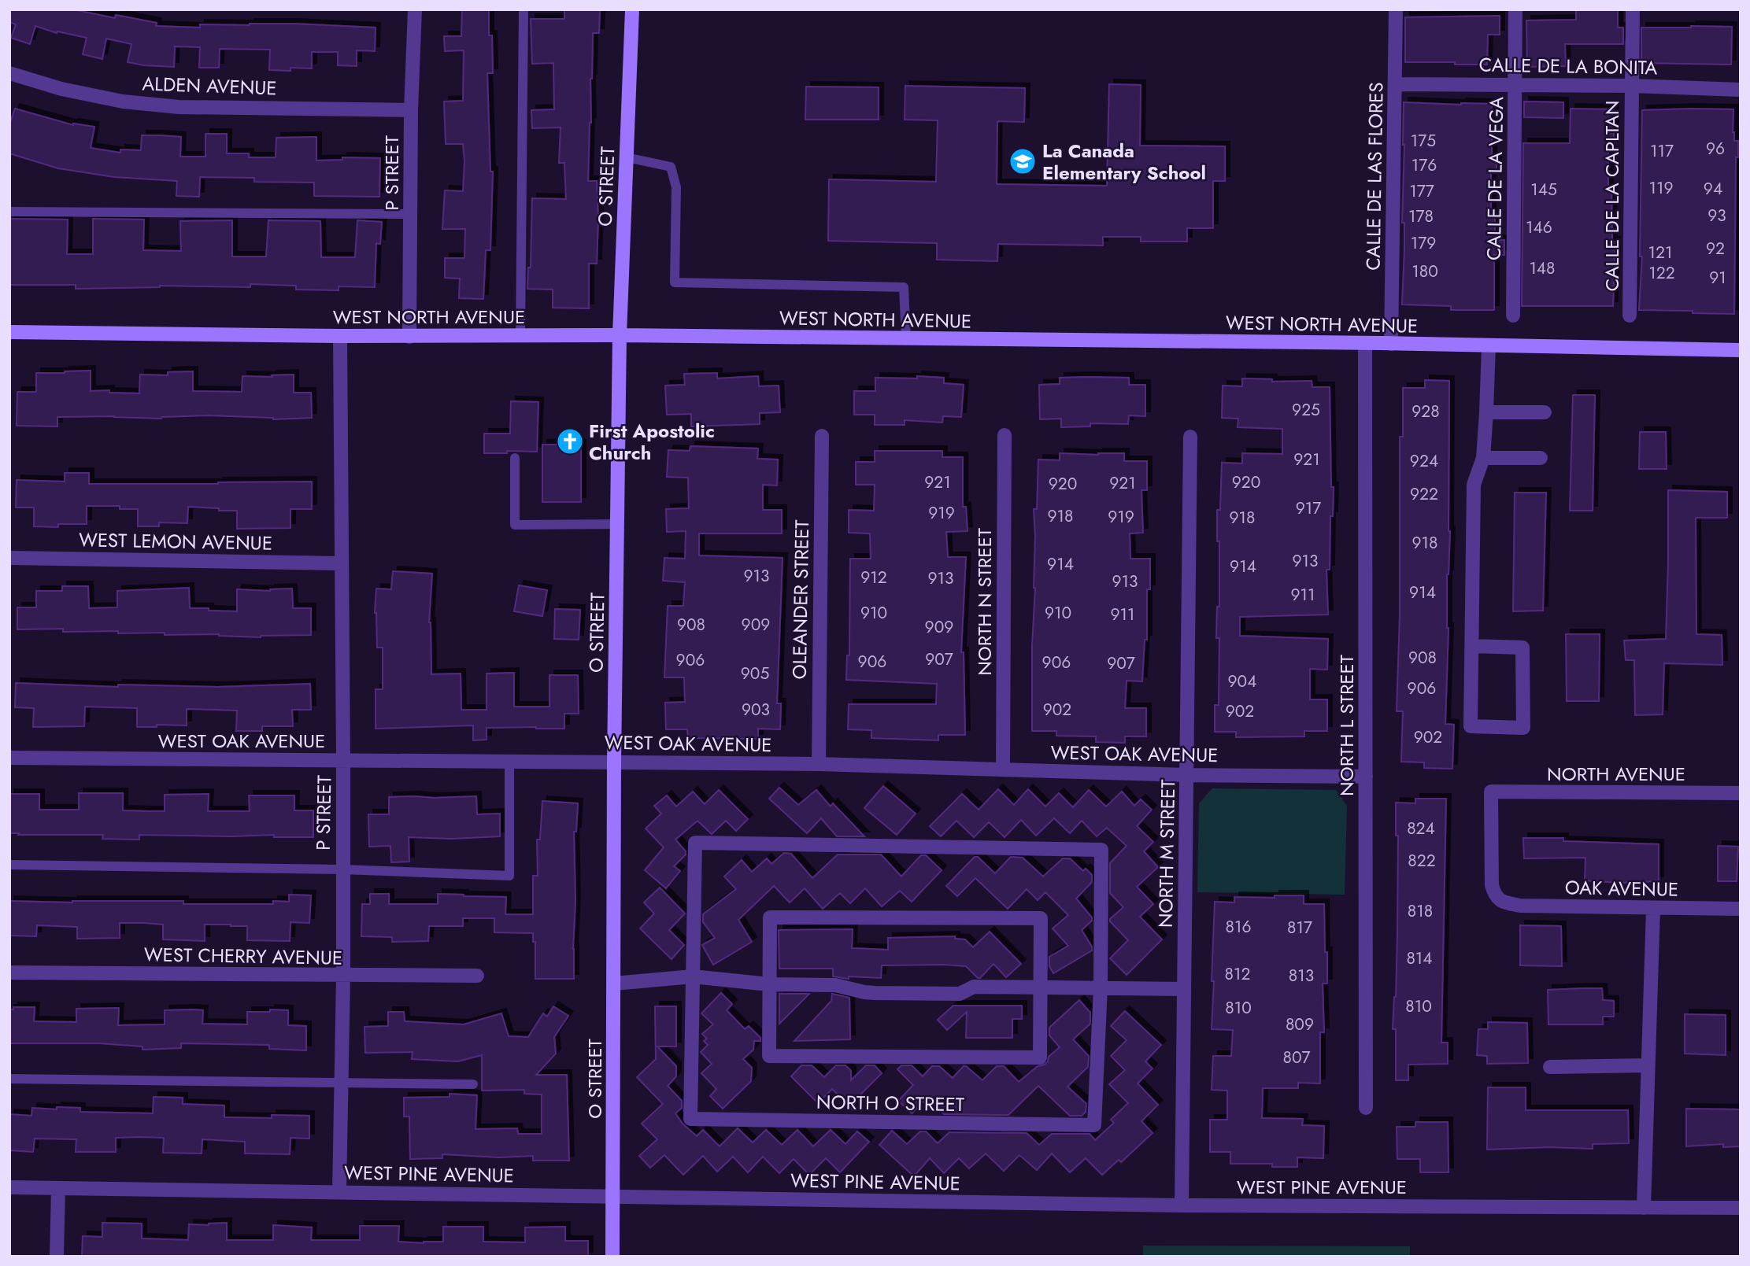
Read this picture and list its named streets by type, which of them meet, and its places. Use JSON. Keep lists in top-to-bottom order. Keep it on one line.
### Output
{"streets":{"street":["CALLE DE LA BONITA","ALDEN AVENUE","P STREET","CALLE DE LAS FLORES","CALLE DE LA VEGA","O STREET","CALLE DE LA CAPLTAN","WEST NORTH AVENUE","WEST LEMON AVENUE","OLEANDER STREET","NORTH N STREET","NORTH L STREET","WEST OAK AVENUE","NORTH AVENUE","NORTH M STREET","OAK AVENUE","WEST CHERRY AVENUE","NORTH O STREET","WEST PINE AVENUE"]},"crossings":[["CALLE DE LA BONITA","CALLE DE LAS FLORES"],["CALLE DE LA BONITA","CALLE DE LA VEGA"],["CALLE DE LA BONITA","CALLE DE LA CAPLTAN"],["ALDEN AVENUE","P STREET"],["P STREET","WEST NORTH AVENUE"],["P STREET","WEST LEMON AVENUE"],["P STREET","WEST OAK AVENUE"],["P STREET","WEST CHERRY AVENUE"],["P STREET","WEST PINE AVENUE"],["CALLE DE LAS FLORES","WEST NORTH AVENUE"],["O STREET","WEST NORTH AVENUE"],["O STREET","WEST OAK AVENUE"],["O STREET","WEST PINE AVENUE"],["WEST NORTH AVENUE","NORTH L STREET"],["OLEANDER STREET","WEST OAK AVENUE"],["NORTH N STREET","WEST OAK AVENUE"],["NORTH L STREET","WEST OAK AVENUE"],["WEST OAK AVENUE","NORTH M STREET"],["NORTH AVENUE","OAK AVENUE"],["NORTH M STREET","WEST PINE AVENUE"]],"places":{"school or university":["La Canada Elementary School"],"church":["First Apostolic Church"]},"house_numbers":["175","96","117","176","119","94","145","177","93","178","146","179","92","121","148","180","122","91","925","928","921","924","921","920","921","920","922","917","919","918","919","918","918","913","914","914","913","912","913","913","914","911","910","910","911","908","909","909","908","907","906","906","906","907","905","904","906","903","902","902","902","824","822","818","816","817","814","812","813","810","810","809","807"]}
